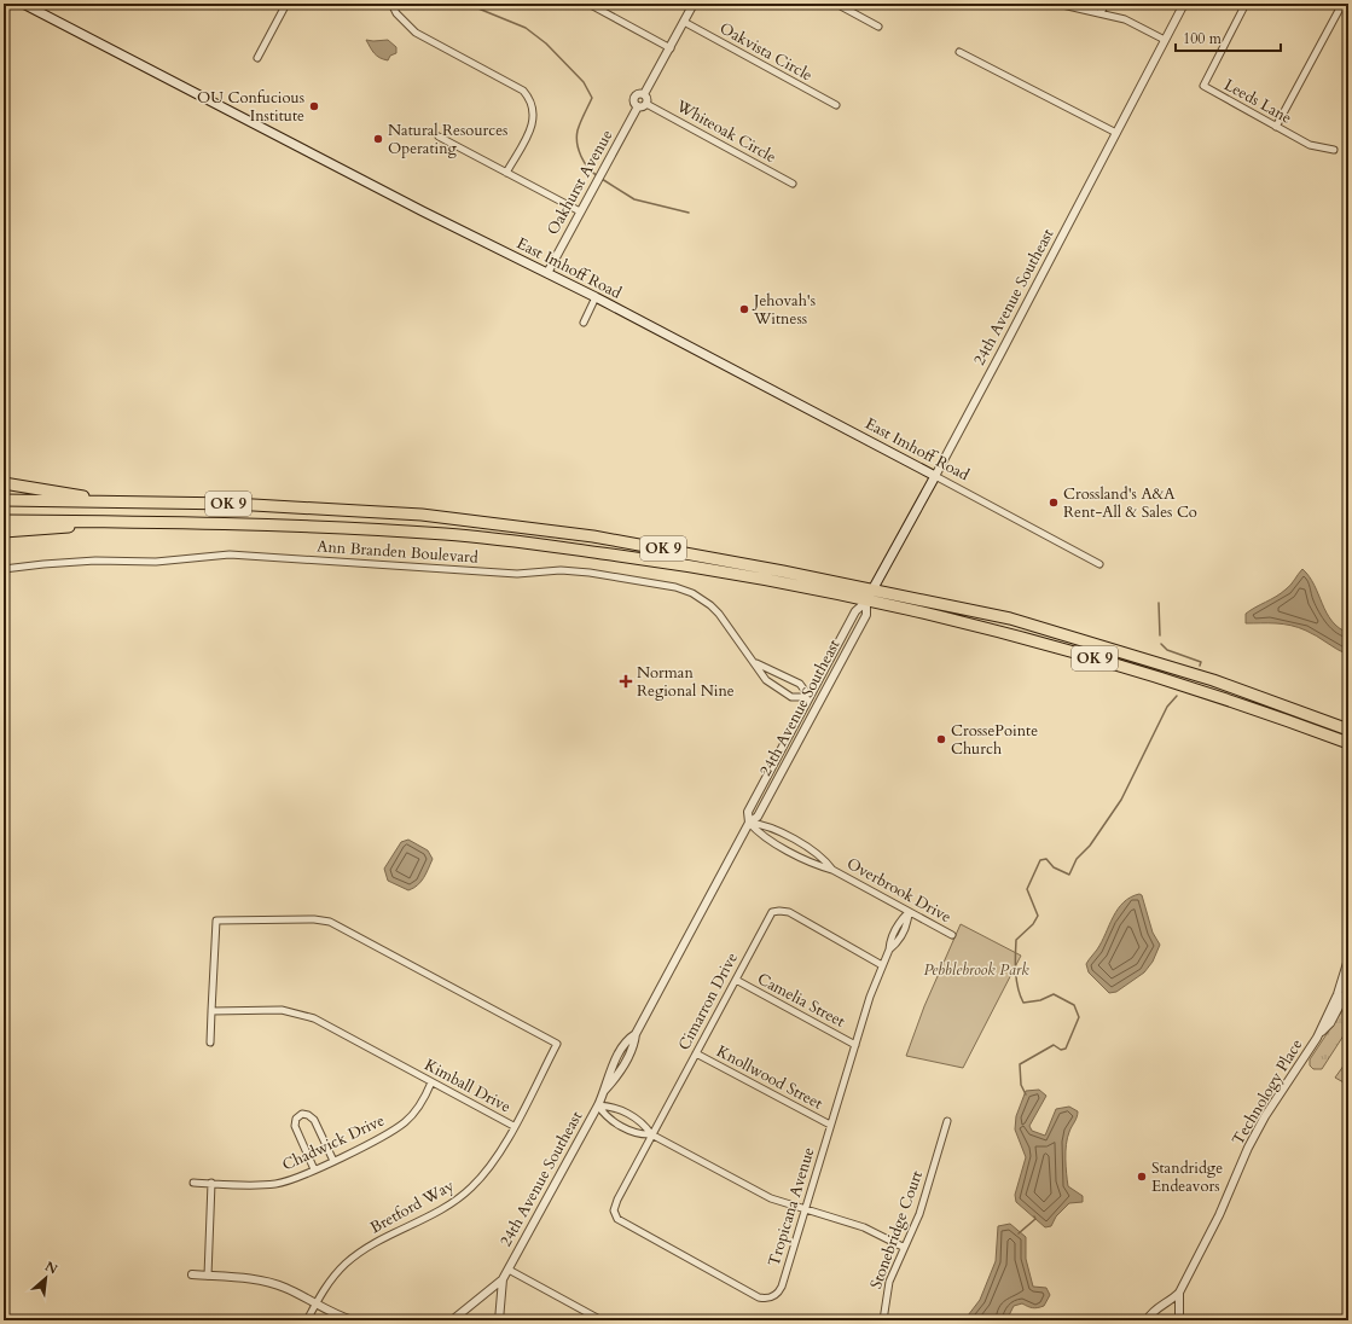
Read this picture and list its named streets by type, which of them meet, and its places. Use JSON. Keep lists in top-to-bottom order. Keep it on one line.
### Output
{"streets":{"highway":["OK 9"],"main road":["East Imhoff Road","24th Avenue Southeast"],"street":["Oakvista Circle","Leeds Lane","Whiteoak Circle","Oakhurst Avenue","Ann Branden Boulevard","Overbrook Drive","Camelia Street","Cimarron Drive","Knollwood Street","Kimball Drive","Technology Place","Chadwick Drive","Bretford Way","Tropicana Avenue","Stonebridge Court"]},"crossings":[["Whiteoak Circle","Oakhurst Avenue"],["Oakhurst Avenue","East Imhoff Road"],["East Imhoff Road","24th Avenue Southeast"],["24th Avenue Southeast","OK 9"],["24th Avenue Southeast","Ann Branden Boulevard"],["24th Avenue Southeast","Overbrook Drive"],["Overbrook Drive","Tropicana Avenue"],["Camelia Street","Cimarron Drive"],["Camelia Street","Tropicana Avenue"],["Cimarron Drive","Knollwood Street"],["Cimarron Drive","Tropicana Avenue"],["Knollwood Street","Tropicana Avenue"],["Kimball Drive","Chadwick Drive"],["Kimball Drive","Bretford Way"]],"parks":["Pebblebrook Park"],"places":{"other":["OU Confucious Institute","Natural Resources Operating","Jehovah's Witness","Crossland's A&A Rent-All & Sales Co","CrossePointe Church","Standridge Endeavors"],"health":["Norman Regional Nine"]},"scale_bar":"100 m","north":"top right"}
